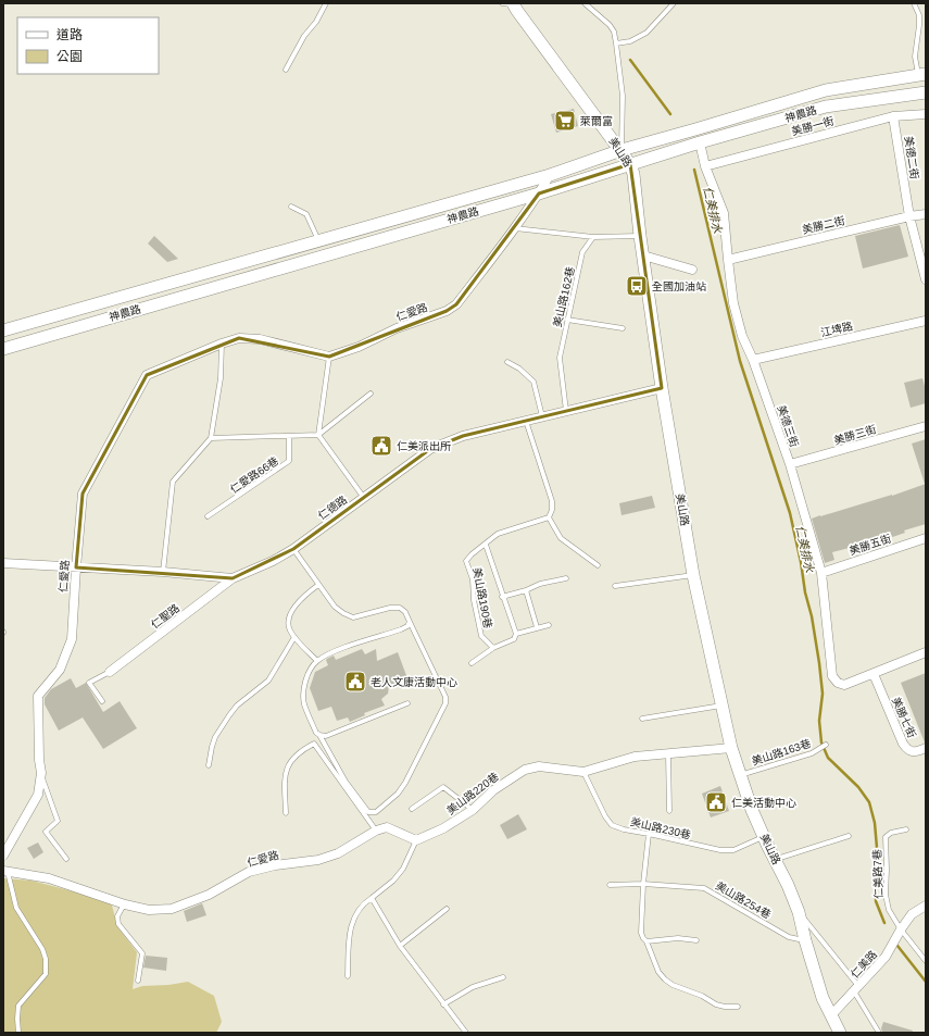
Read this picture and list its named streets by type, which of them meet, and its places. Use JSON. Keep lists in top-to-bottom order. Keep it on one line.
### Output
{"streets":{"street":["神農路","美勝一街","美山路","美德二街","美勝二街","仁愛路","江埤路","美德三街","美勝三街","仁德路","美勝五街","仁聖路","美勝七街","美山路220巷","仁美路"],"lane":["美山路162巷","仁愛路66巷","美山路190巷","美山路163巷","美山路230巷","仁美路7巷","美山路254巷"]},"crossings":[["神農路","美山路"],["神農路","仁愛路"],["神農路","美德三街"],["美勝一街","美德二街"],["美勝一街","美德三街"],["美山路","仁德路"],["美山路","美山路163巷"],["美山路","美山路220巷"],["美山路","美山路230巷"],["美山路","美山路254巷"],["美山路","仁美路"],["美德二街","美勝二街"],["美勝二街","美德三街"],["美山路162巷","仁德路"],["仁愛路","仁德路"],["江埤路","美德三街"],["美德三街","美勝三街"],["美德三街","美勝五街"],["美德三街","美勝七街"],["仁德路","仁聖路"],["美山路220巷","美山路230巷"],["仁美路7巷","仁美路"]],"water":["仁美排水"],"places":{"supermarket":["萊爾富"],"bus stop":["全國加油站"],"public building":["仁美派出所","老人文康活動中心","仁美活動中心"]},"legend":["道路","公園"]}
